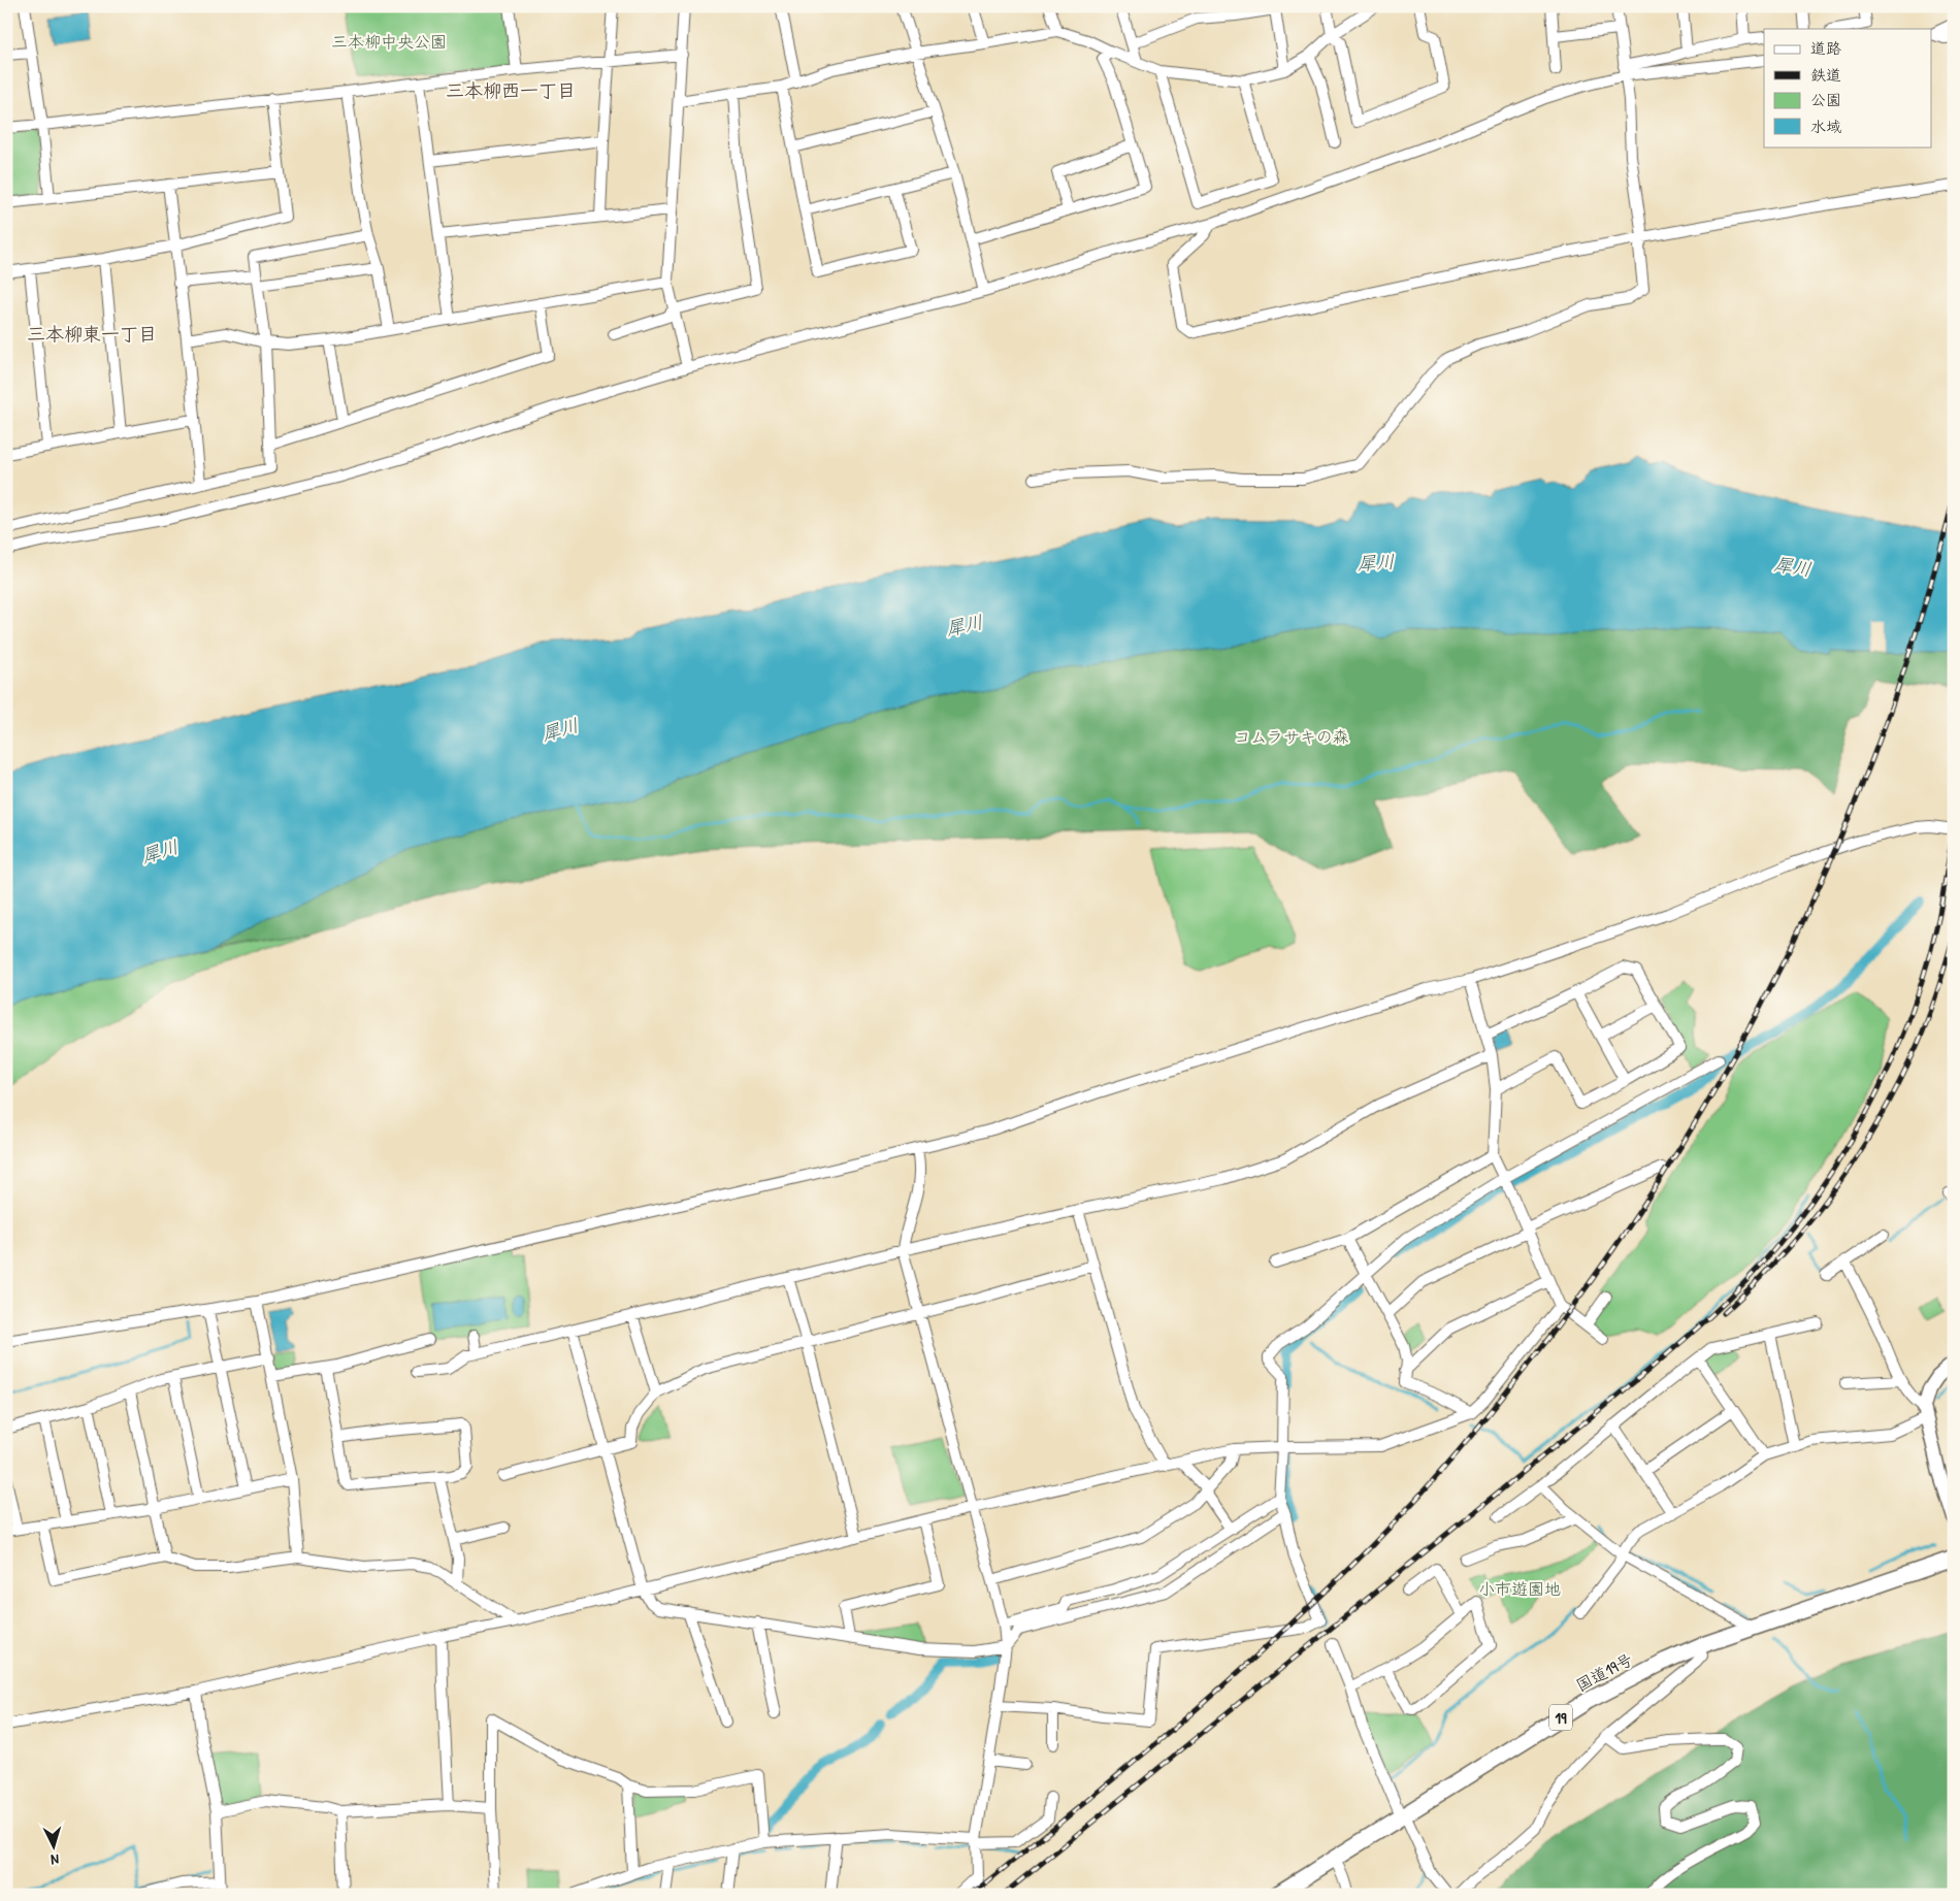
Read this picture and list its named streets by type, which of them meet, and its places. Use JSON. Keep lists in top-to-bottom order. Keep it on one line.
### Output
{"streets":{"highway":["国道19号","19"]},"districts":["三本柳西一丁目","三本柳東一丁目"],"water":["犀川"],"parks":["三本柳中央公園","コムラサキの森","小市遊園地"],"legend":["道路","鉄道","公園","水域"],"north":"bottom"}
